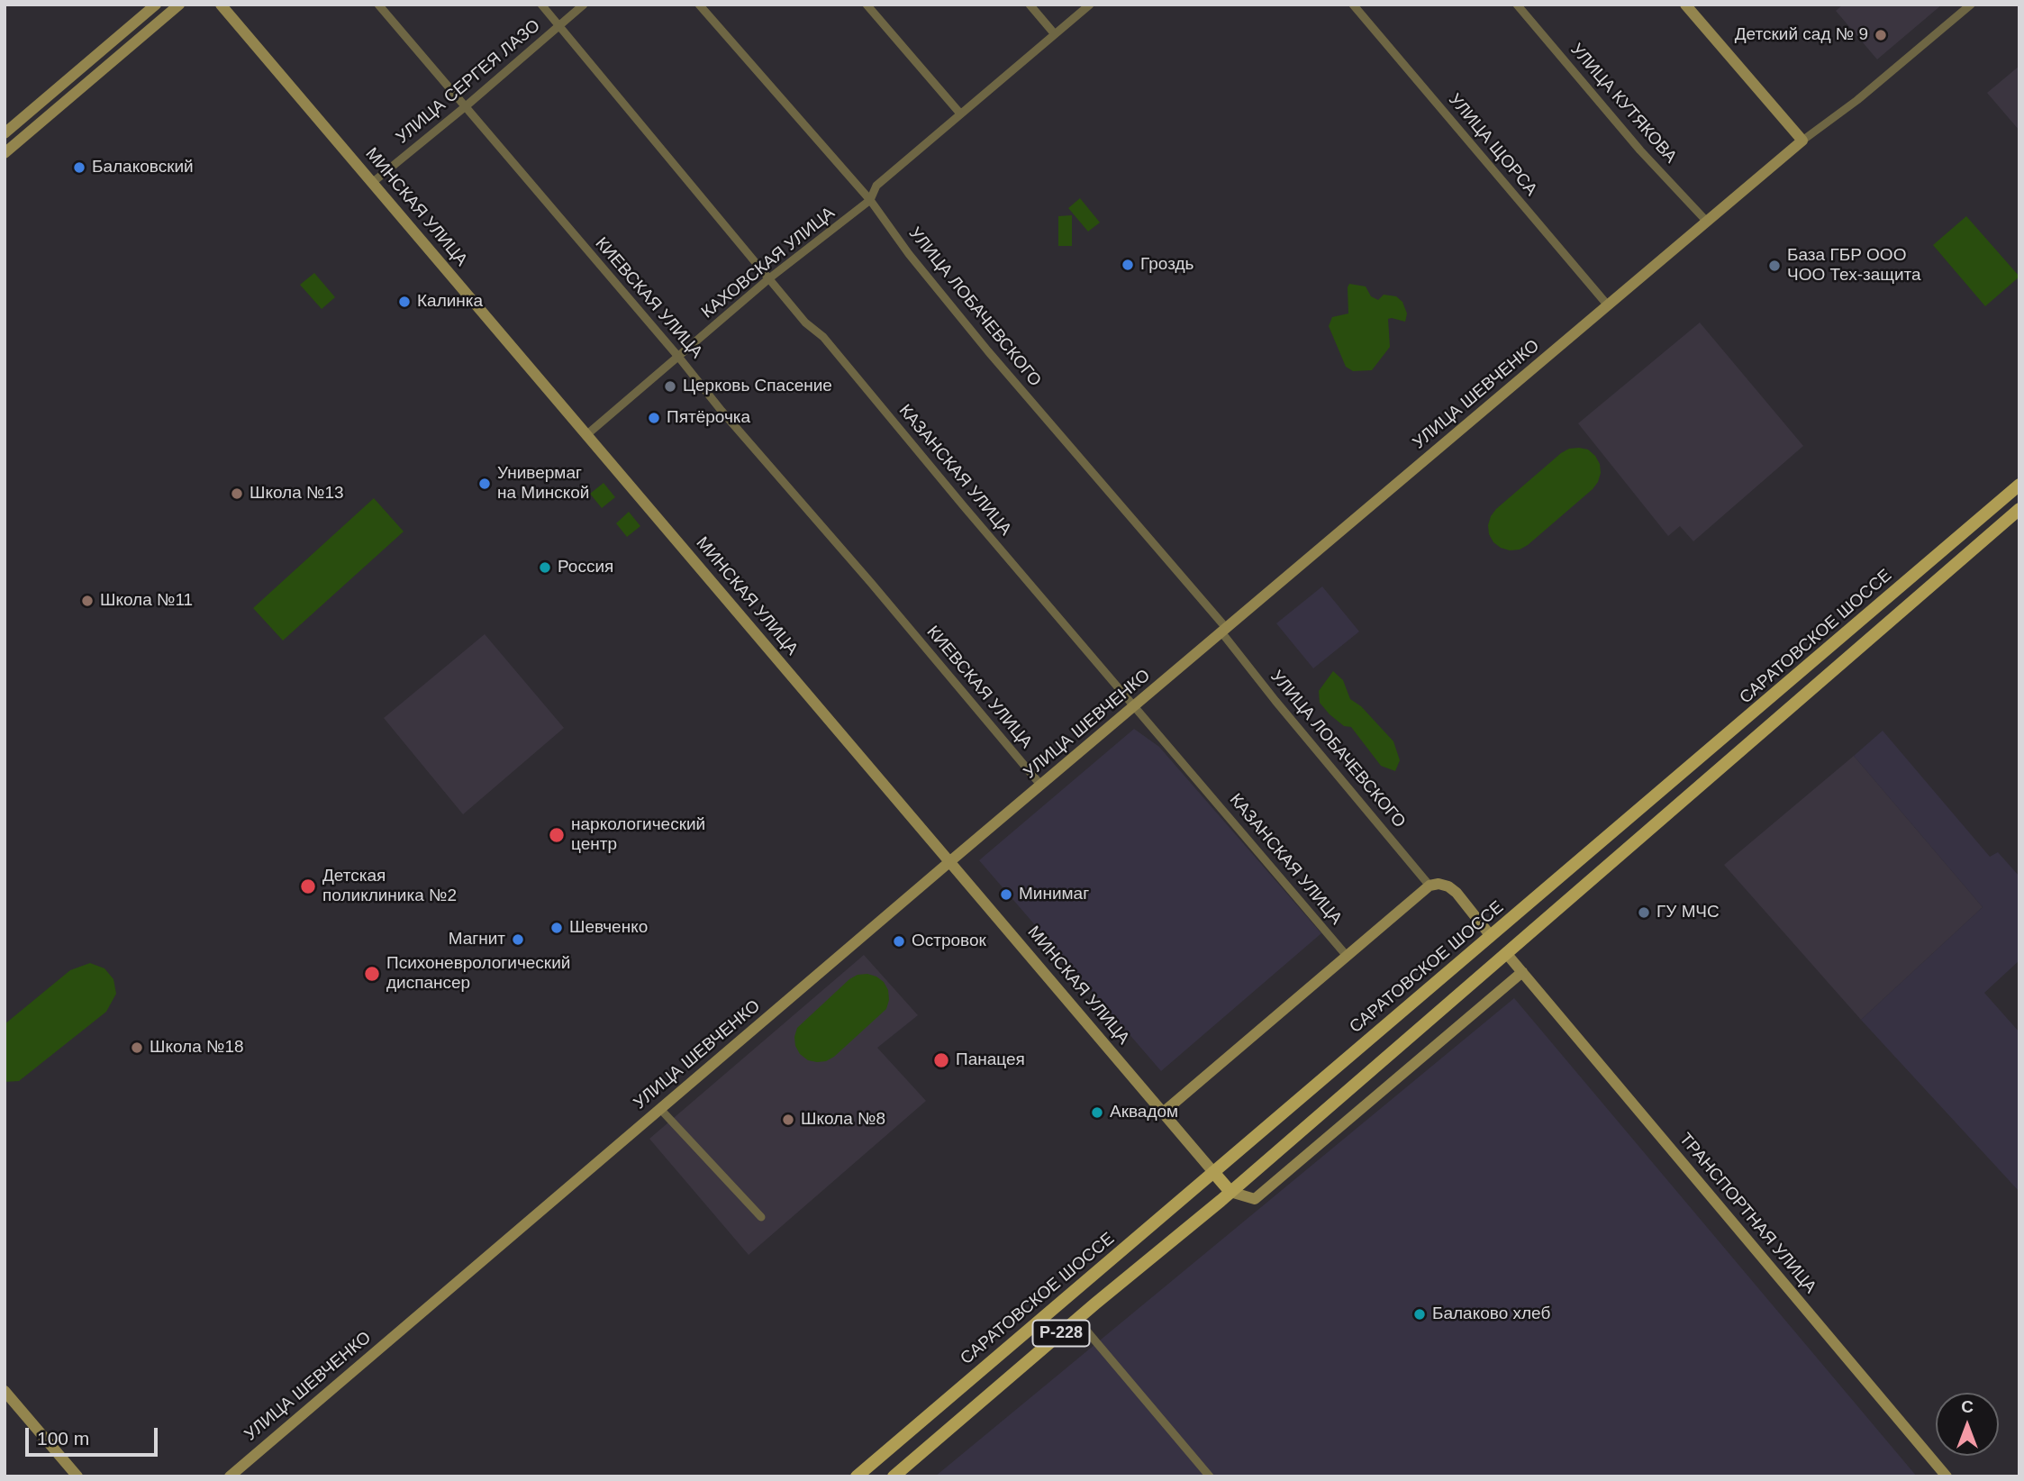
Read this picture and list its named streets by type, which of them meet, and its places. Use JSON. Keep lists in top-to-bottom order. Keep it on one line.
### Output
{"streets":{"main road":["МИНСКАЯ УЛИЦА","УЛИЦА ШЕВЧЕНКО","САРАТОВСКОЕ ШОССЕ","ТРАНСПОРТНАЯ УЛИЦА","Р-228"],"street":["УЛИЦА СЕРГЕЯ ЛАЗО","УЛИЦА КУТЯКОВА","УЛИЦА ЩОРСА","КАХОВСКАЯ УЛИЦА","КИЕВСКАЯ УЛИЦА","УЛИЦА ЛОБАЧЕВСКОГО","КАЗАНСКАЯ УЛИЦА"]},"crossings":[["УЛИЦА СЕРГЕЯ ЛАЗО","МИНСКАЯ УЛИЦА"],["УЛИЦА СЕРГЕЯ ЛАЗО","КИЕВСКАЯ УЛИЦА"],["УЛИЦА СЕРГЕЯ ЛАЗО","КАЗАНСКАЯ УЛИЦА"],["УЛИЦА КУТЯКОВА","УЛИЦА ШЕВЧЕНКО"],["УЛИЦА ЩОРСА","УЛИЦА ШЕВЧЕНКО"],["МИНСКАЯ УЛИЦА","КАХОВСКАЯ УЛИЦА"],["МИНСКАЯ УЛИЦА","УЛИЦА ШЕВЧЕНКО"],["МИНСКАЯ УЛИЦА","САРАТОВСКОЕ ШОССЕ"],["КАХОВСКАЯ УЛИЦА","КИЕВСКАЯ УЛИЦА"],["КАХОВСКАЯ УЛИЦА","УЛИЦА ЛОБАЧЕВСКОГО"],["КАХОВСКАЯ УЛИЦА","КАЗАНСКАЯ УЛИЦА"],["КИЕВСКАЯ УЛИЦА","УЛИЦА ШЕВЧЕНКО"],["УЛИЦА ЛОБАЧЕВСКОГО","УЛИЦА ШЕВЧЕНКО"],["УЛИЦА ШЕВЧЕНКО","КАЗАНСКАЯ УЛИЦА"],["САРАТОВСКОЕ ШОССЕ","ТРАНСПОРТНАЯ УЛИЦА"]],"places":["Детский сад № 9","Балаковский","Гроздь","База ГБР ООО ЧОО Тех-защита","Калинка","Церковь Спасение","Пятёрочка","Универмаг на Минской","Школа №13","Россия","Школа №11","наркологический центр","Детская поликлиника №2","Минимаг","ГУ МЧС","Шевченко","Магнит","Островок","Психоневрологический диспансер","Школа №18","Панацея","Аквадом","Школа №8","Балаково хлеб"],"scale_bar":"100 m","north":"top"}
